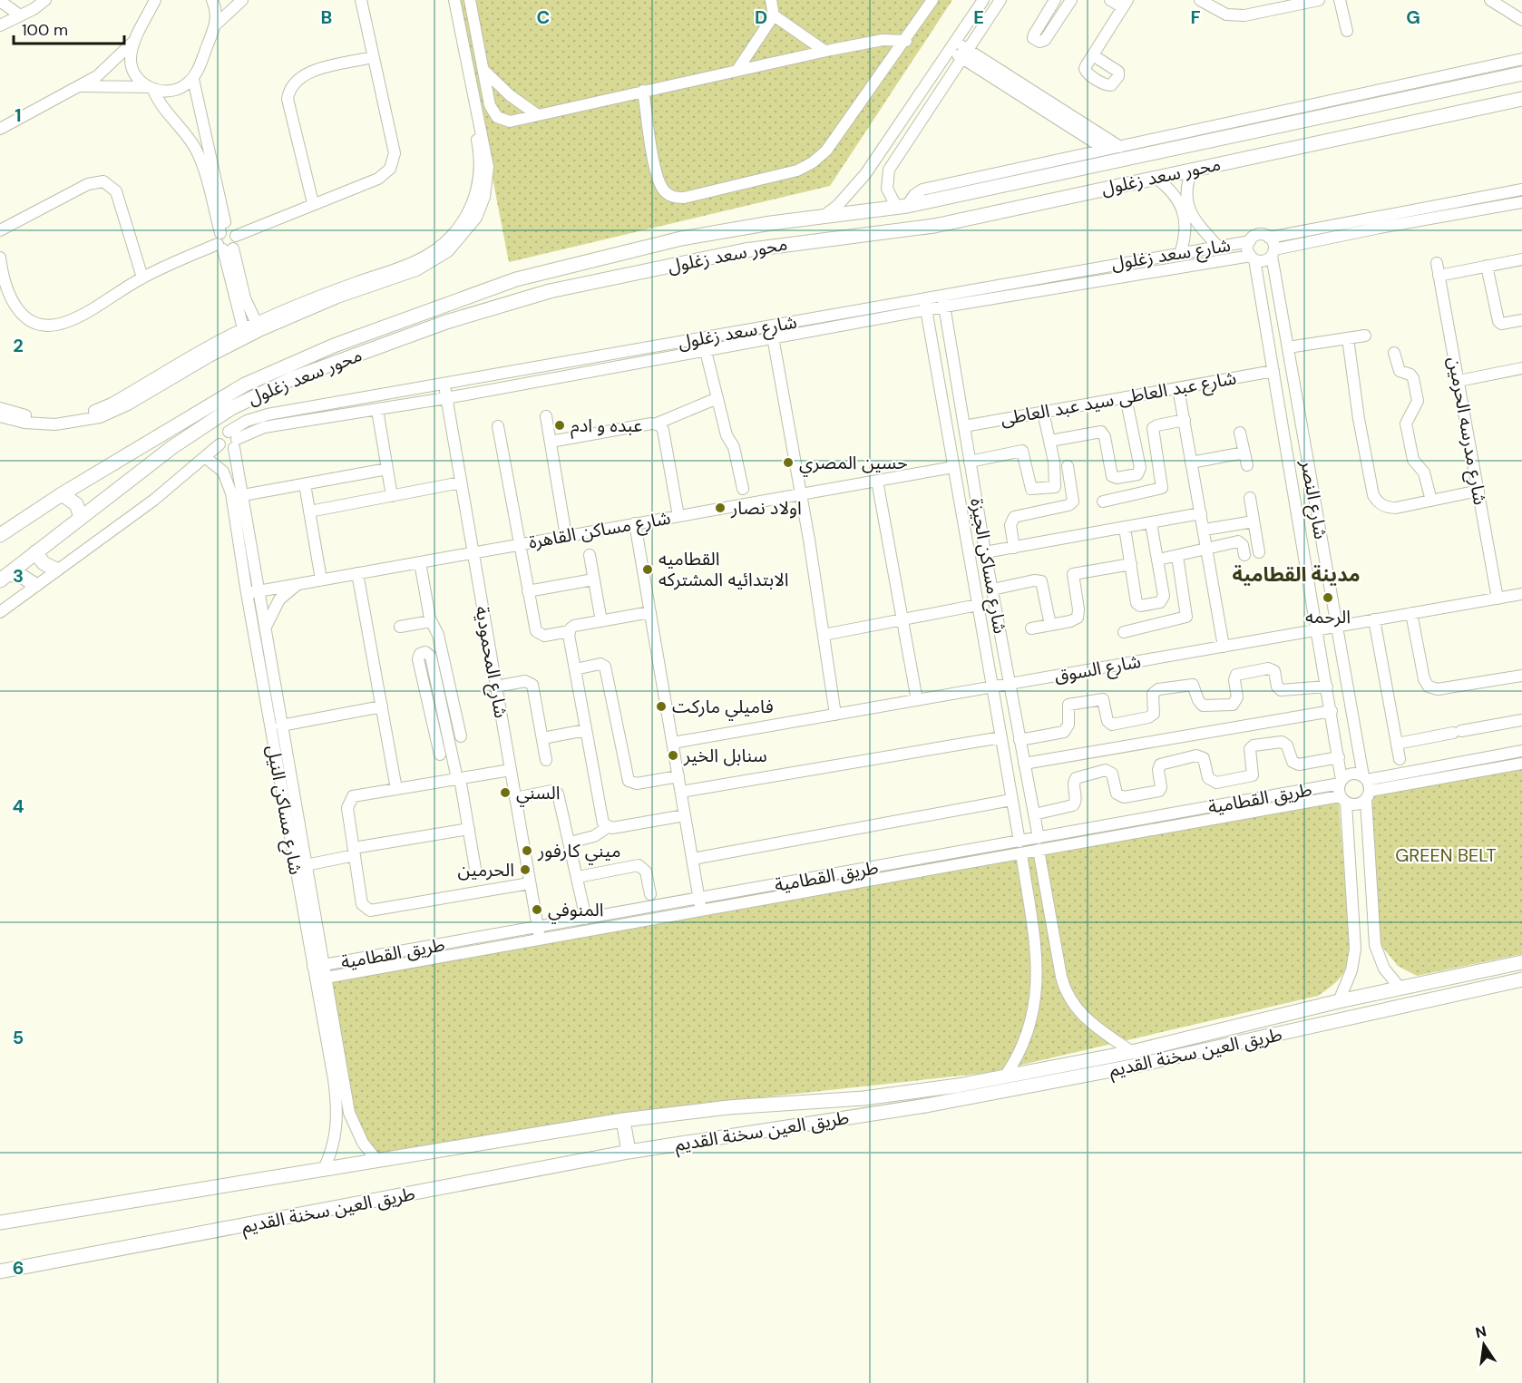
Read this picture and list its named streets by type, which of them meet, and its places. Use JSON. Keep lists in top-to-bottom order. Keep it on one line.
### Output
{"streets":{"main road":["محور سعد زغلول","طريق العين سخنة القديم"],"street":["شارع سعد زغلول","شارع عبد العاطى سيد عبد العاطى","شارع مدرسه الحرمين","شارع النصر","شارع مساكن القاهرة","شارع مساكن الجيزة","شارع المحمودية","شارع السوق","طريق القطامية","شارع مساكن النيل"]},"crossings":[["شارع سعد زغلول","شارع النصر"],["شارع سعد زغلول","شارع مساكن الجيزة"],["شارع سعد زغلول","شارع المحمودية"],["شارع سعد زغلول","شارع مساكن النيل"],["شارع عبد العاطى سيد عبد العاطى","شارع النصر"],["شارع عبد العاطى سيد عبد العاطى","شارع مساكن الجيزة"],["شارع مدرسه الحرمين","شارع السوق"],["شارع النصر","شارع السوق"],["شارع النصر","طريق القطامية"],["شارع النصر","طريق العين سخنة القديم"],["شارع مساكن القاهرة","شارع مساكن الجيزة"],["شارع مساكن القاهرة","شارع المحمودية"],["شارع مساكن القاهرة","شارع مساكن النيل"],["شارع مساكن الجيزة","شارع السوق"],["شارع مساكن الجيزة","طريق القطامية"],["شارع المحمودية","طريق القطامية"],["طريق القطامية","شارع مساكن النيل"],["شارع مساكن النيل","طريق العين سخنة القديم"]],"districts":["مدينة القطامية"],"parks":["GREEN BELT"],"places":["عبده و ادم","حسين المصري","اولاد نصار","القطاميه الابتدائيه المشتركه","الرحمه","فاميلي ماركت","سنابل الخير","السني","ميني كارفور","الحرمين","المنوفي"],"scale_bar":"100 m","north":"top","grid":{"columns":["B","C","D","E","F","G"],"rows":["1","2","3","4","5","6"]}}
